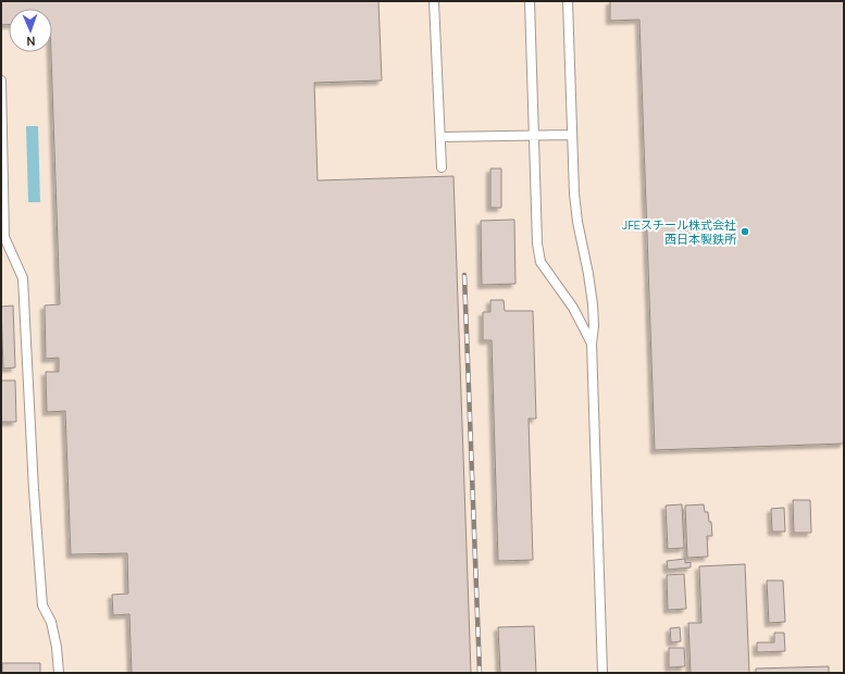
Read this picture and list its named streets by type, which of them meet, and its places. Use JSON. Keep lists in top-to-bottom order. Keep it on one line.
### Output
{"places":["JFEスチール株式会社 西日本製鉄所"],"north":"bottom"}
